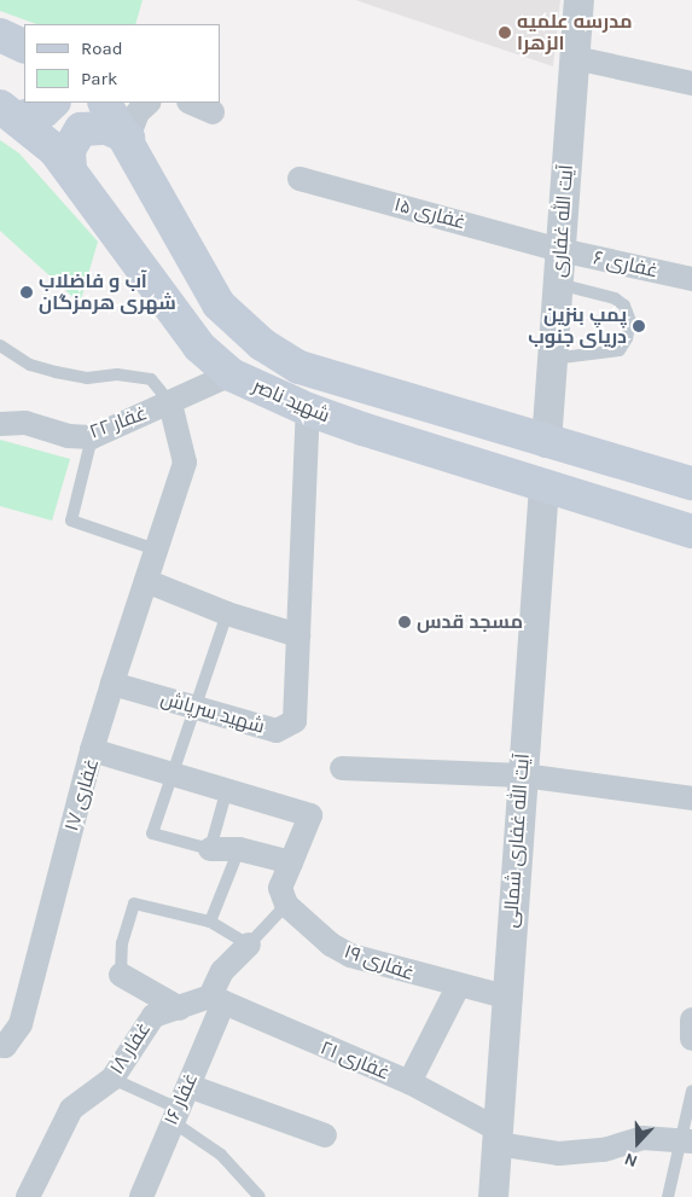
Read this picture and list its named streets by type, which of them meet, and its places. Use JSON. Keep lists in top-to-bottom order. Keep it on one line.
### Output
{"streets":{"main road":["شهید ناصر"],"street":["غفاری ۱۵","آیت الله غفاری","غفاری ۶","غفار ۲۲","شهید سرپاش","غفاری ۱۷","آیت الله غفاری شمالی","غفاری ۱۹","غفار ۱۸","غفاری ۲۱","غفار ۱۶"]},"crossings":[["غفاری ۱۵","آیت الله غفاری"],["غفاری ۱۵","غفاری ۶"],["آیت الله غفاری","غفاری ۶"],["آیت الله غفاری","شهید ناصر"],["شهید ناصر","غفار ۲۲"],["شهید ناصر","شهید سرپاش"],["شهید ناصر","آیت الله غفاری شمالی"],["آیت الله غفاری شمالی","غفاری ۱۹"],["آیت الله غفاری شمالی","غفاری ۲۱"],["غفار ۱۸","غفاری ۲۱"],["غفار ۱۸","غفار ۱۶"],["غفاری ۲۱","غفار ۱۶"]],"places":["مدرسه علمیه الزهرا","آب و فاضلاب شهری هرمزگان","پمپ بنزین دریای جنوب","مسجد قدس"],"legend":["Road","Park"],"north":"bottom"}
